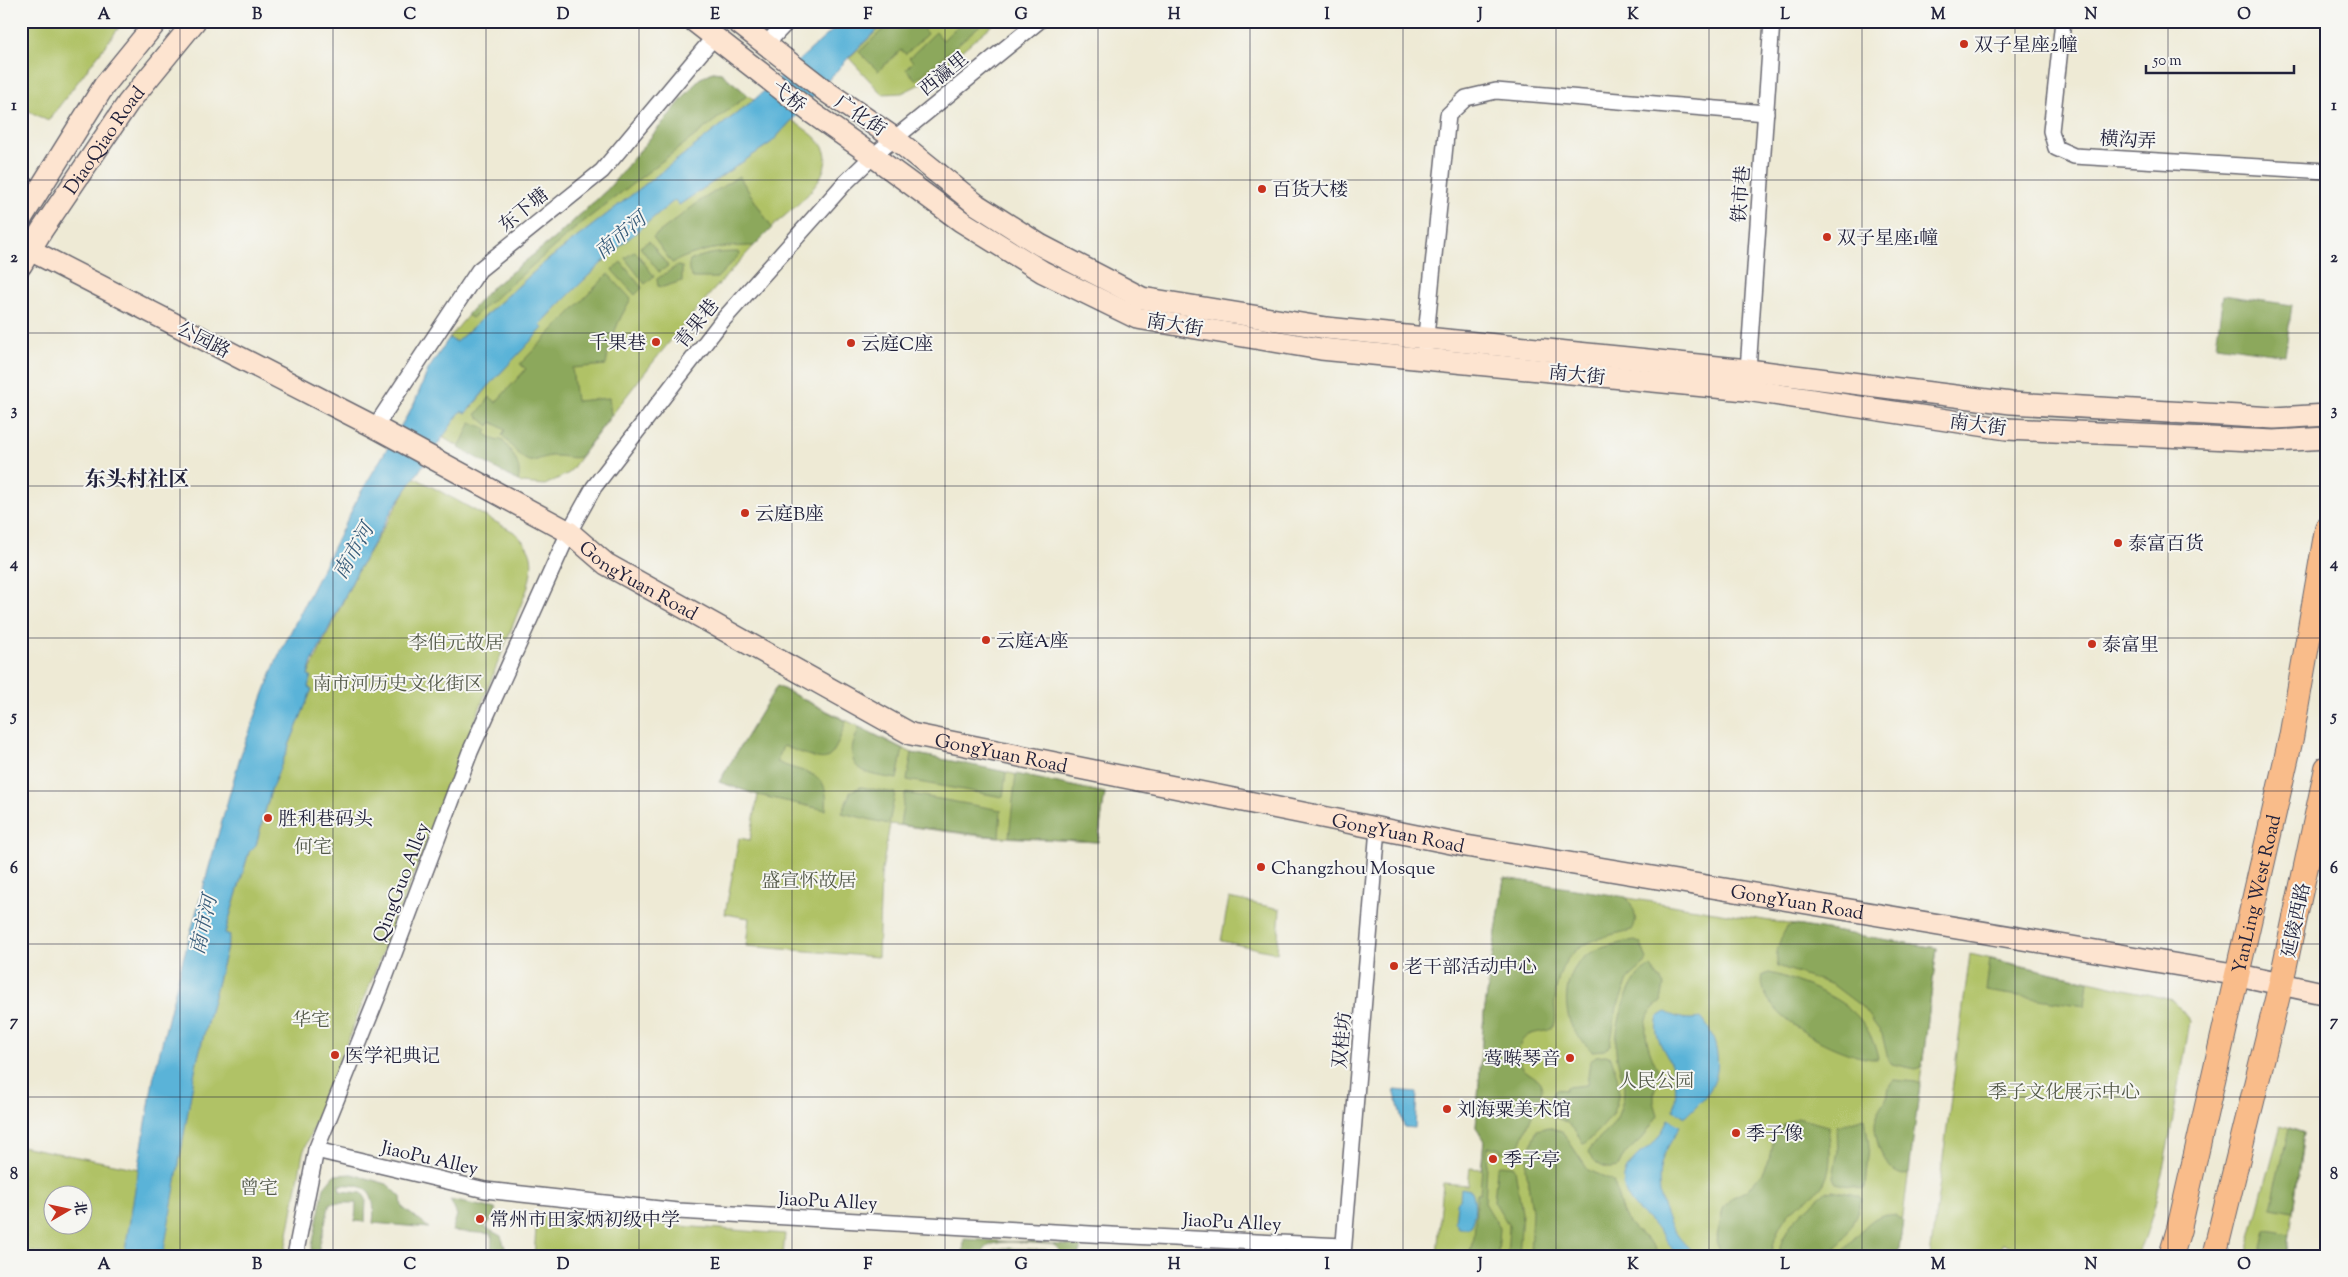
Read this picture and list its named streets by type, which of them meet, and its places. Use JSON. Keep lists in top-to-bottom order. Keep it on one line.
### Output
{"streets":{"main road":["弋桥","广化街","DiaoQiao Road","南大街","公园路","GongYuan Road","YanLing West Road","延陵西路"],"street":["西瀛里","横沟弄","铁市巷","东下塘","青果巷","QingGuo Alley","双桂坊","JiaoPu Alley"]},"crossings":[["西瀛里","广化街"],["西瀛里","青果巷"],["西瀛里","南大街"],["弋桥","广化街"],["弋桥","东下塘"],["广化街","青果巷"],["广化街","南大街"],["DiaoQiao Road","公园路"],["铁市巷","南大街"],["东下塘","公园路"],["青果巷","南大街"],["青果巷","公园路"],["青果巷","GongYuan Road"],["青果巷","QingGuo Alley"],["公园路","GongYuan Road"],["公园路","QingGuo Alley"],["GongYuan Road","QingGuo Alley"],["GongYuan Road","YanLing West Road"],["GongYuan Road","延陵西路"],["GongYuan Road","双桂坊"],["QingGuo Alley","JiaoPu Alley"],["双桂坊","JiaoPu Alley"]],"districts":["东头村社区"],"water":["南市河"],"parks":["李伯元故居","南市河历史文化街区","何宅","盛宣怀故居","华宅","人民公园","季子文化展示中心","曾宅"],"places":["双子星座2幢","百货大楼","双子星座1幢","千果巷","云庭C座","云庭B座","泰富百货","云庭A座","泰富里","胜利巷码头","Changzhou Mosque","老干部活动中心","医学祀典记","莺啭琴音","刘海粟美术馆","季子像","季子亭","常州市田家炳初级中学"],"scale_bar":"50 m","north":"right","grid":{"columns":["A","B","C","D","E","F","G","H","I","J","K","L","M","N","O"],"rows":["1","2","3","4","5","6","7","8"]}}
